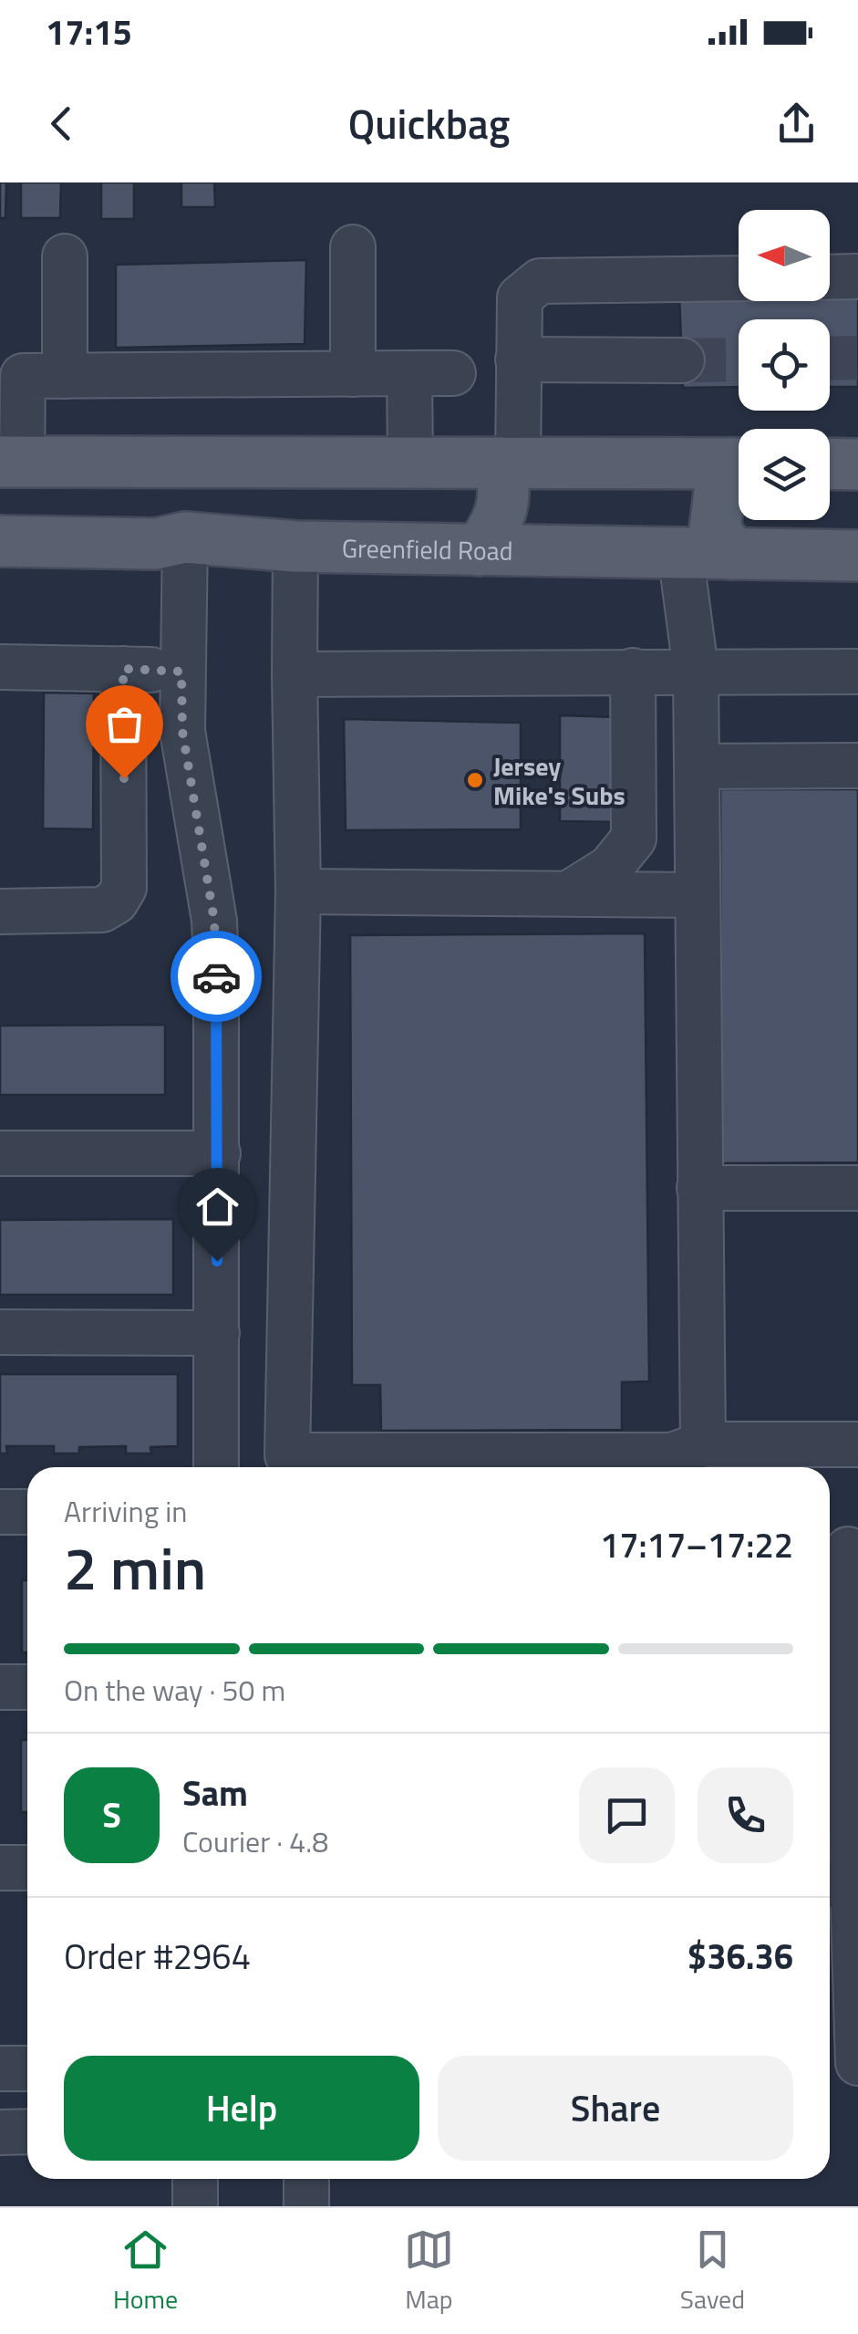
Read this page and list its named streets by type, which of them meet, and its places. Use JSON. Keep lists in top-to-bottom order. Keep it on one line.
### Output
{"streets":{"main road":["Greenfield Road"]},"places":["Jersey Mike's Subs"],"north":"left","page":{"status":"17:15","header":"Quickbag","heading":["2 min","Arriving in","17:17–17:22"],"panel":["Sam","Courier · 4.8","Order #2964","$36.36"],"bar":"On the way · 50 m","round":"S","buttons":["Help","Share"],"tabs":["Home","Map","Saved"]}}
